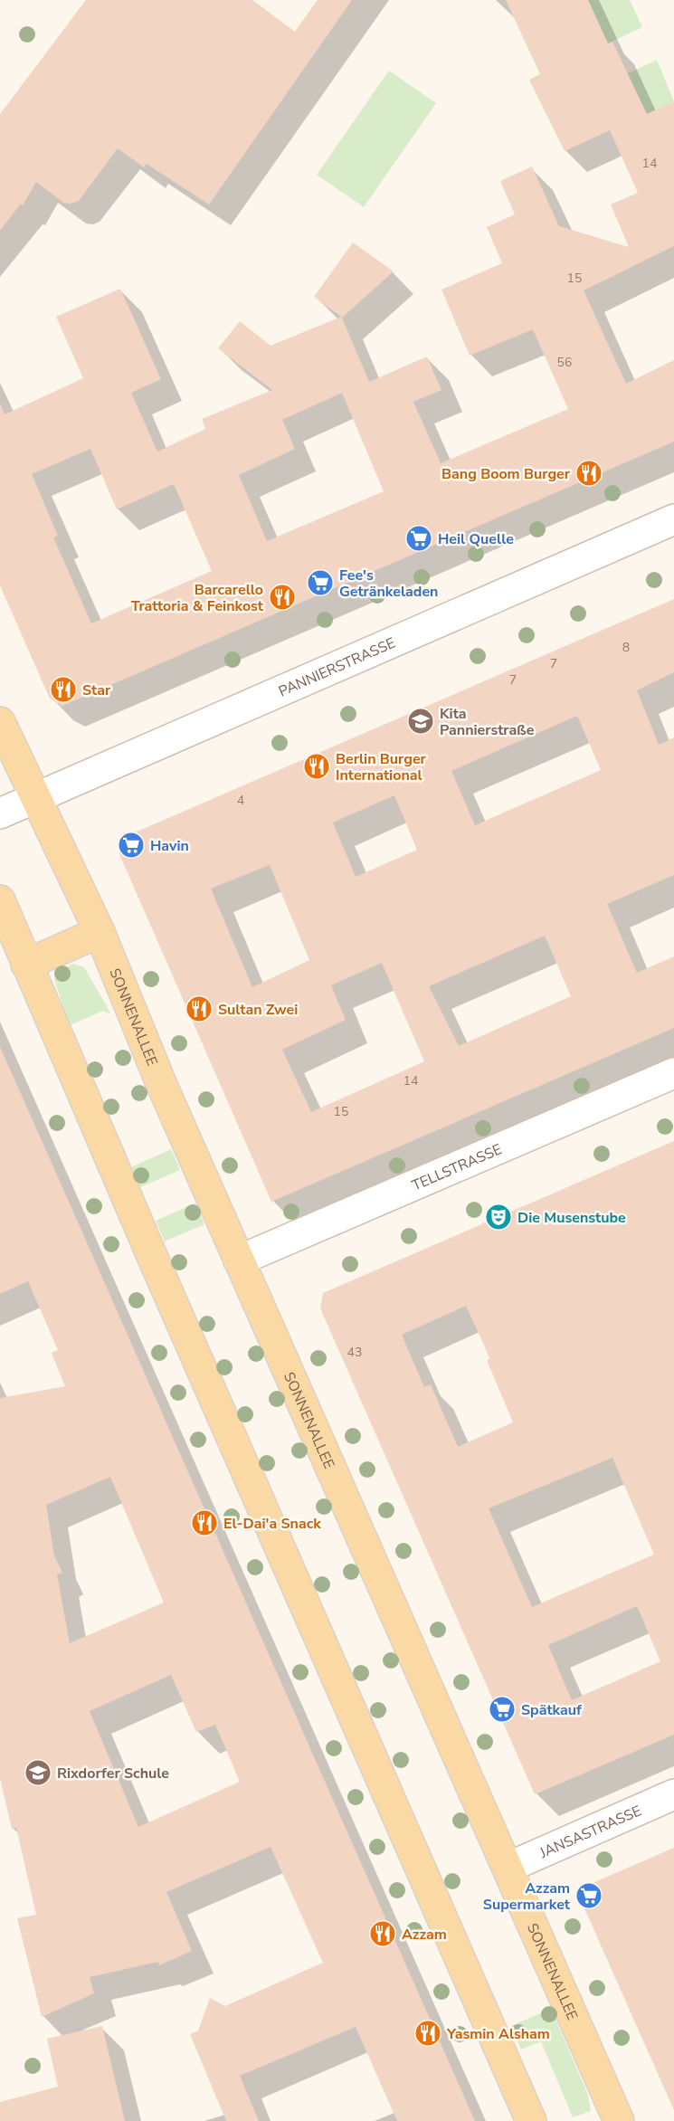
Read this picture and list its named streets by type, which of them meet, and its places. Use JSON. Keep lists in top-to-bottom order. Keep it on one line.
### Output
{"streets":{"main road":["SONNENALLEE"],"street":["PANNIERSTRASSE","TELLSTRASSE","JANSASTRASSE"]},"crossings":[["PANNIERSTRASSE","SONNENALLEE"],["SONNENALLEE","TELLSTRASSE"],["SONNENALLEE","JANSASTRASSE"]],"places":{"restaurant":["Bang Boom Burger","Barcarello Trattoria & Feinkost","Star","Berlin Burger International","Sultan Zwei","El-Dai'a Snack","Azzam","Yasmin Alsham"],"supermarket":["Heil Quelle","Fee's Getränkeladen","Havin","Spätkauf","Azzam Supermarket"],"school or university":["Kita Pannierstraße","Rixdorfer Schule"],"theatre":["Die Musenstube"]},"house_numbers":["14","15","56","8","7","7","4","14","15","43"]}
